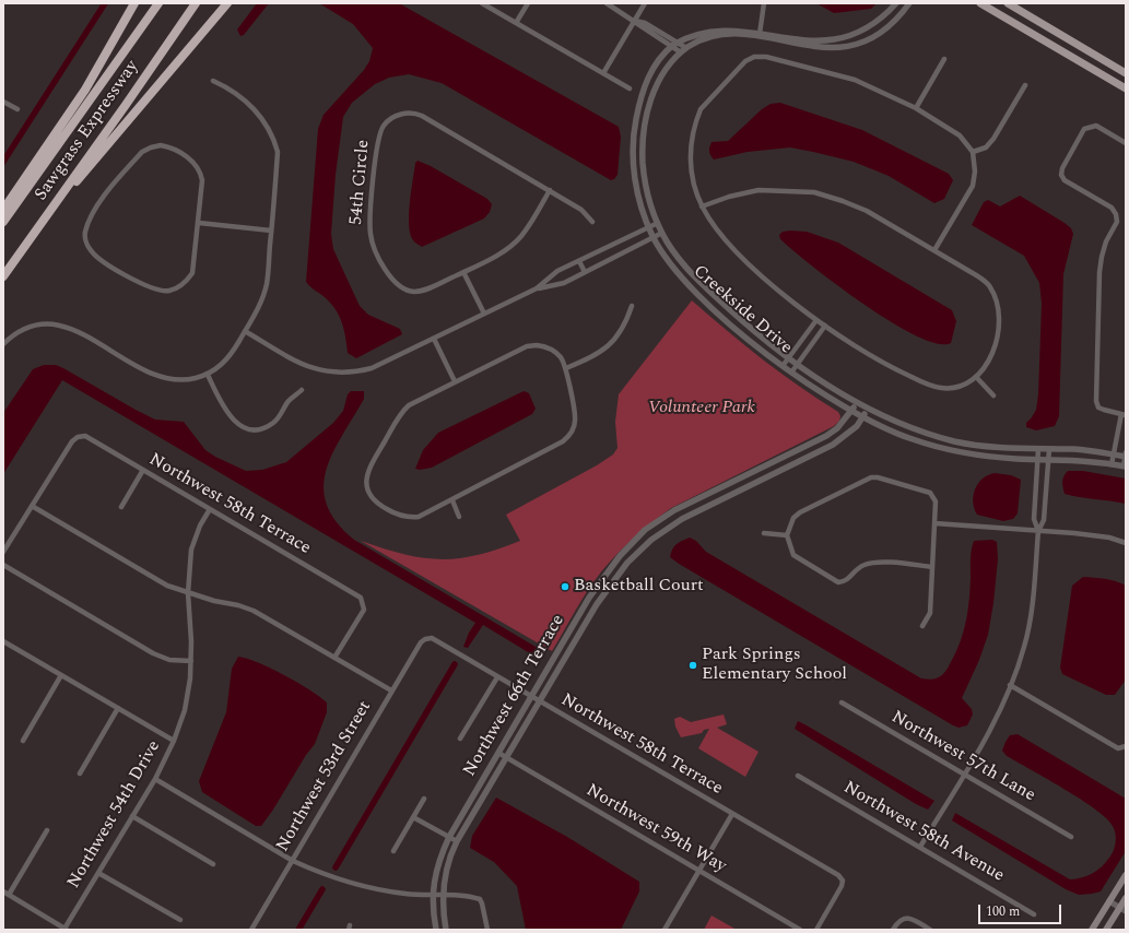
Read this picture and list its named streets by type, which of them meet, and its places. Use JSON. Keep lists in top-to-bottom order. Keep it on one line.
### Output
{"streets":{"highway":["Sawgrass Expressway"],"street":["54th Circle","Creekside Drive","Northwest 58th Terrace","Northwest 66th Terrace","Northwest 57th Lane","Northwest 53rd Street","Northwest 54th Drive","Northwest 59th Way","Northwest 58th Avenue"]},"crossings":[["Creekside Drive","Northwest 66th Terrace"],["Northwest 58th Terrace","Northwest 66th Terrace"],["Northwest 58th Terrace","Northwest 53rd Street"],["Northwest 58th Terrace","Northwest 54th Drive"],["Northwest 66th Terrace","Northwest 59th Way"]],"parks":["Volunteer Park"],"places":["Basketball Court","Park Springs Elementary School"],"scale_bar":"100 m"}
